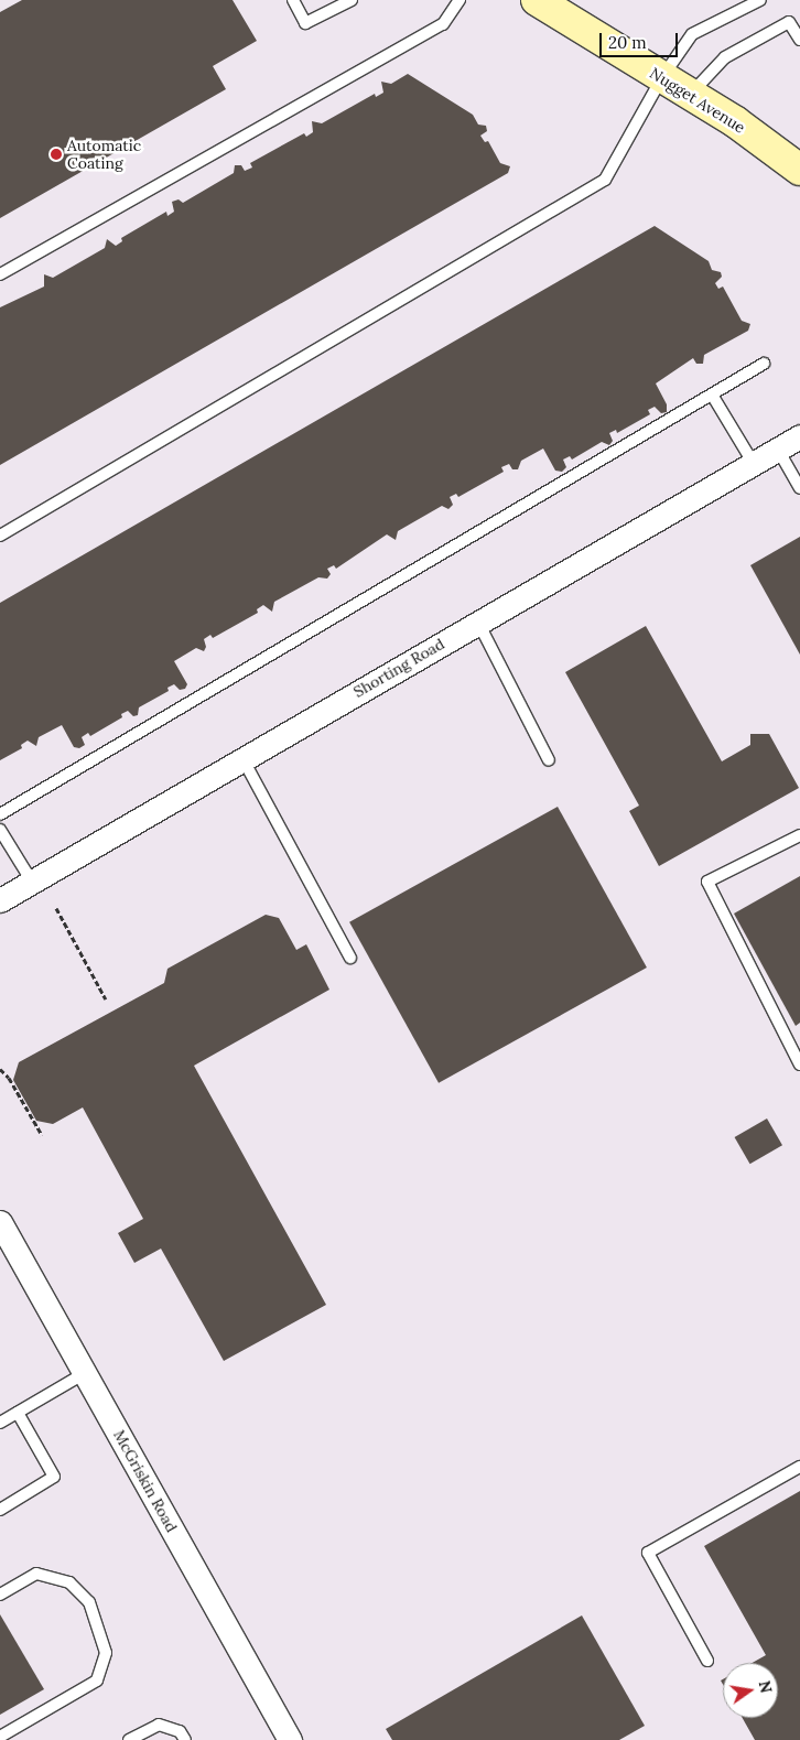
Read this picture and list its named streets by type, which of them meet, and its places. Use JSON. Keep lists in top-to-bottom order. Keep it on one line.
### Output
{"streets":{"street":["Nugget Avenue","Shorting Road","McGriskin Road"]},"places":["Automatic Coating"],"scale_bar":"20 m","north":"right"}
